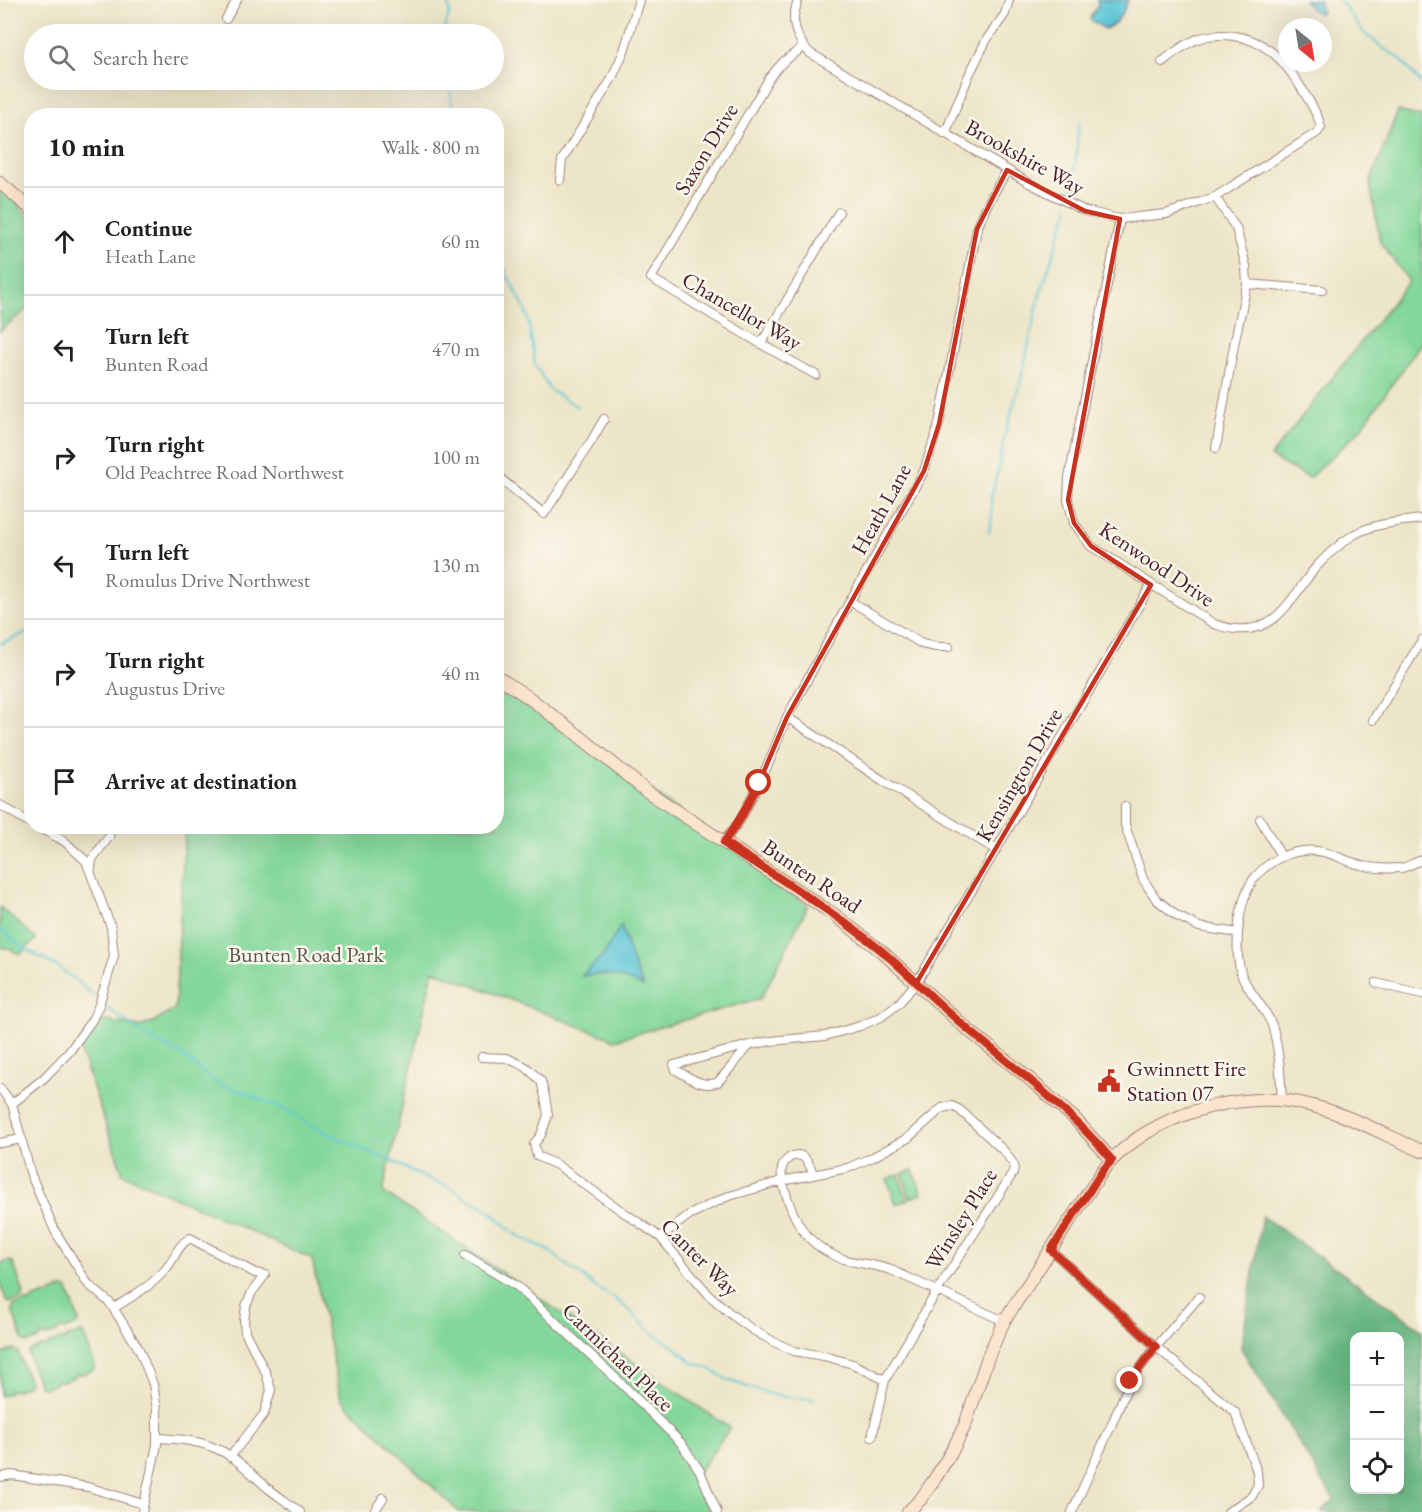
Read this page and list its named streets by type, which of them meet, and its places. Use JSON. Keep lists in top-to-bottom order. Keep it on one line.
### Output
{"streets":{"street":["Saxon Drive","Brookshire Way","Chancellor Way","Heath Lane","Kenwood Drive","Kensington Drive","Bunten Road","Winsley Place","Canter Way","Carmichael Place"]},"crossings":[["Saxon Drive","Brookshire Way"],["Saxon Drive","Chancellor Way"],["Brookshire Way","Heath Lane"],["Brookshire Way","Kenwood Drive"],["Heath Lane","Bunten Road"],["Kenwood Drive","Kensington Drive"],["Kensington Drive","Bunten Road"],["Winsley Place","Canter Way"]],"parks":["Bunten Road Park"],"places":{"public building":["Gwinnett Fire Station 07"]},"north":"bottom right","page":{"search":"Search here","heading":["10 min","Walk · 800 m"],"list":[["Continue","Heath Lane","60 m"],["Turn left","Bunten Road","470 m"],["Turn right","Old Peachtree Road Northwest","100 m"],["Turn left","Romulus Drive Northwest","130 m"],["Turn right","Augustus Drive","40 m"],"Arrive at destination"],"map_buttons":["+","−"]}}
